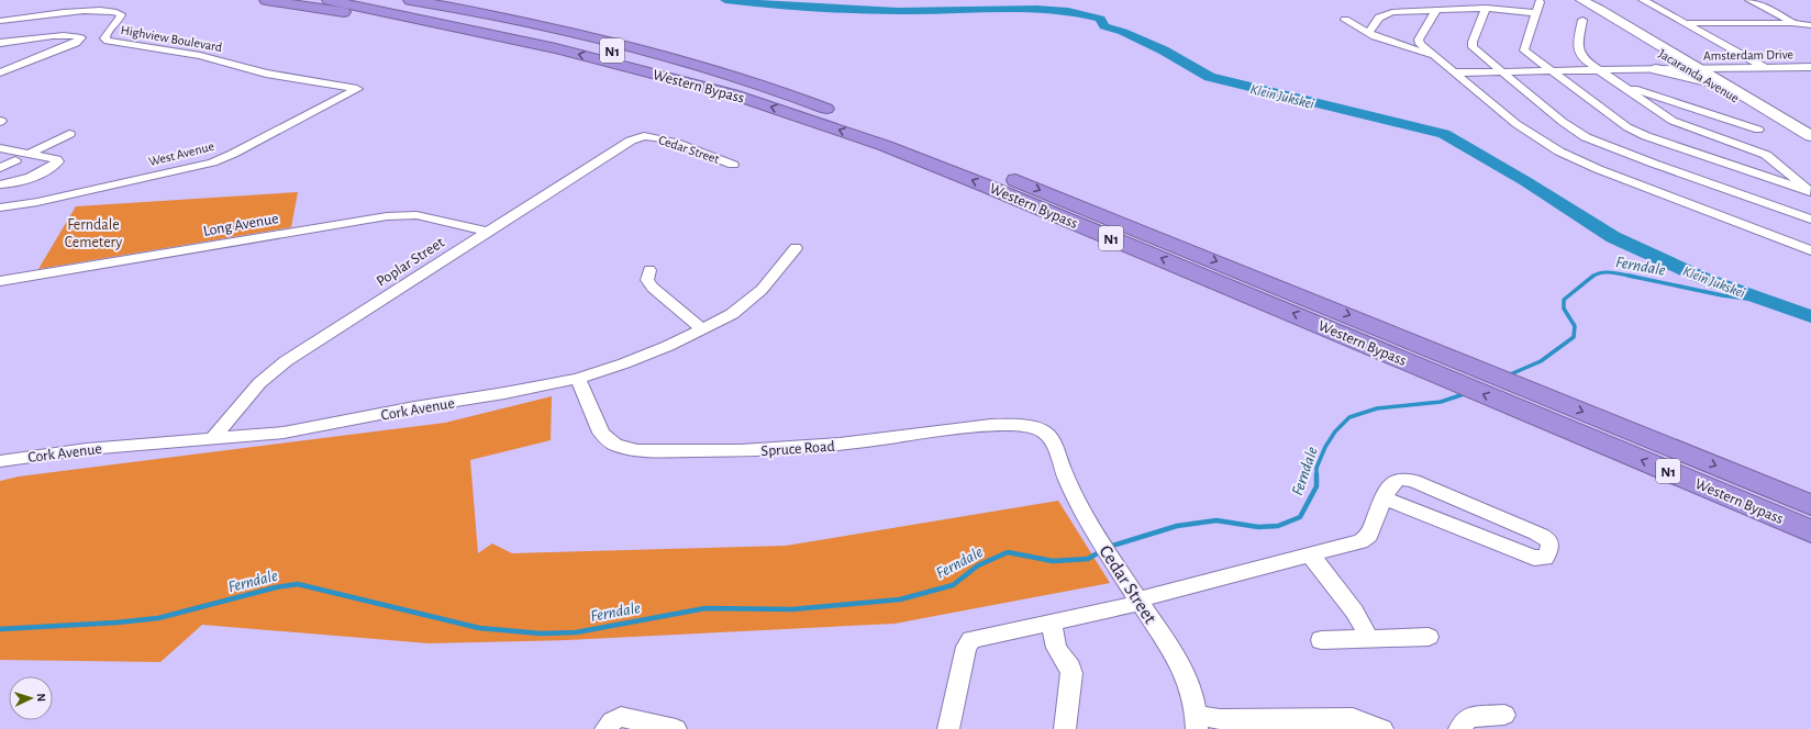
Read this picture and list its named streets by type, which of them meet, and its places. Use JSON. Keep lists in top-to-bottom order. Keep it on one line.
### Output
{"streets":{"highway":["N1","Western Bypass"],"street":["Highview Boulevard","Amsterdam Drive","Jacaranda Avenue","Cedar Street","West Avenue","Long Avenue","Poplar Street","Cork Avenue","Spruce Road"]},"crossings":[["Highview Boulevard","West Avenue"],["Amsterdam Drive","Jacaranda Avenue"],["Cedar Street","Poplar Street"],["Cedar Street","Spruce Road"],["Long Avenue","Poplar Street"],["Poplar Street","Cork Avenue"],["Cork Avenue","Spruce Road"]],"water":["Klein Jukskei","Ferndale"],"parks":["Ferndale Cemetery"],"north":"right"}
